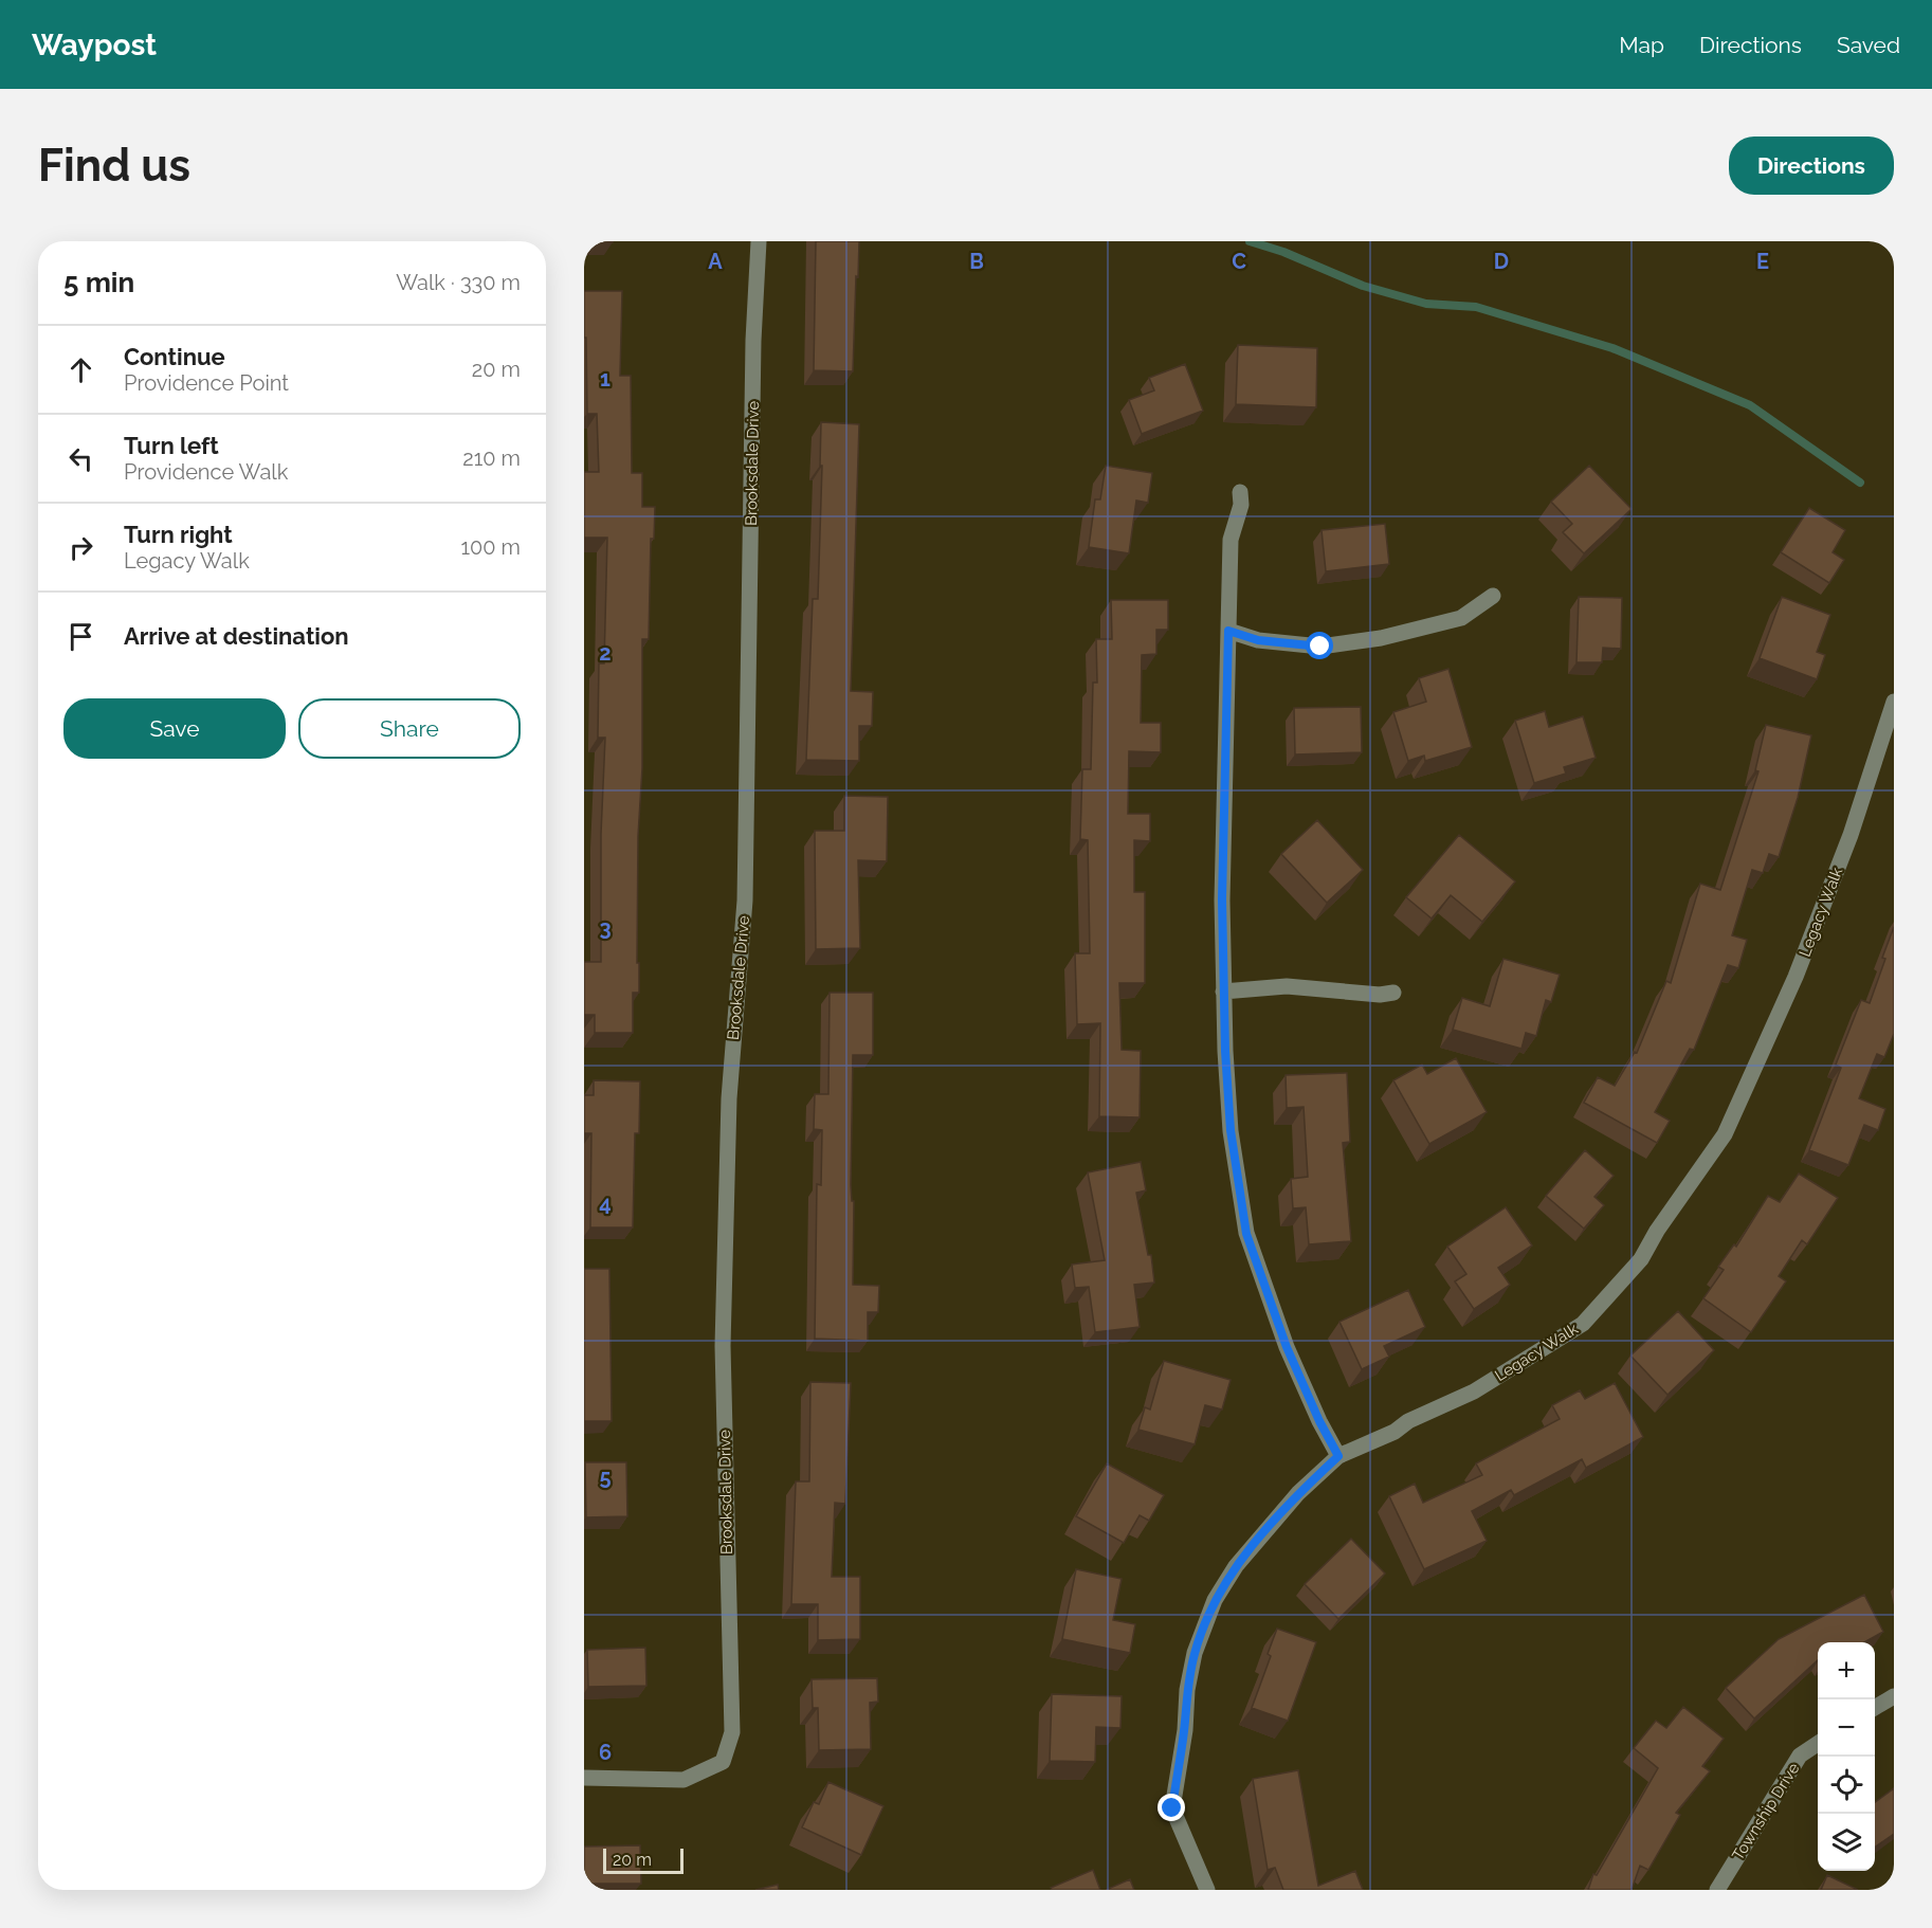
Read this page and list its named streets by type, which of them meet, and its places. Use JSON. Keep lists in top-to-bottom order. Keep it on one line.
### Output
{"streets":{"street":["Brooksdale Drive","Legacy Walk","Township Drive"]},"scale_bar":"20 m","page":{"header":"Waypost","nav":["Map","Directions","Saved"],"buttons":["Directions",["Save","Share"]],"title":"Find us","heading":["5 min","Walk · 330 m"],"list":[["Continue","Providence Point","20 m"],["Turn left","Providence Walk","210 m"],["Turn right","Legacy Walk","100 m"],"Arrive at destination"],"map_buttons":["+","−"],"scale":"20 m"},"grid":{"columns":["A","B","C","D","E"],"rows":["1","2","3","4","5","6"]}}
